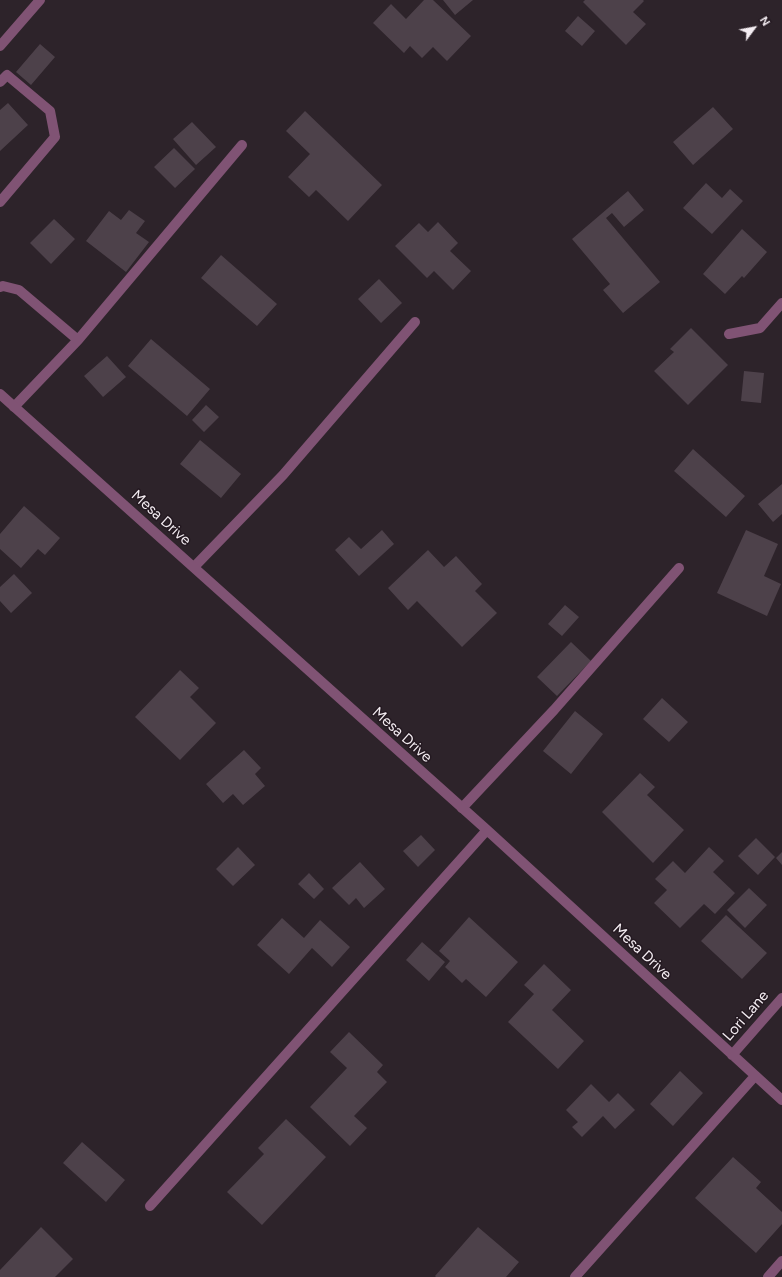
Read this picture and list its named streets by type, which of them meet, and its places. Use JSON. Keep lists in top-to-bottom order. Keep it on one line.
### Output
{"streets":{"street":["Mesa Drive","Lori Lane"]},"crossings":[["Mesa Drive","Lori Lane"]],"north":"top right"}
